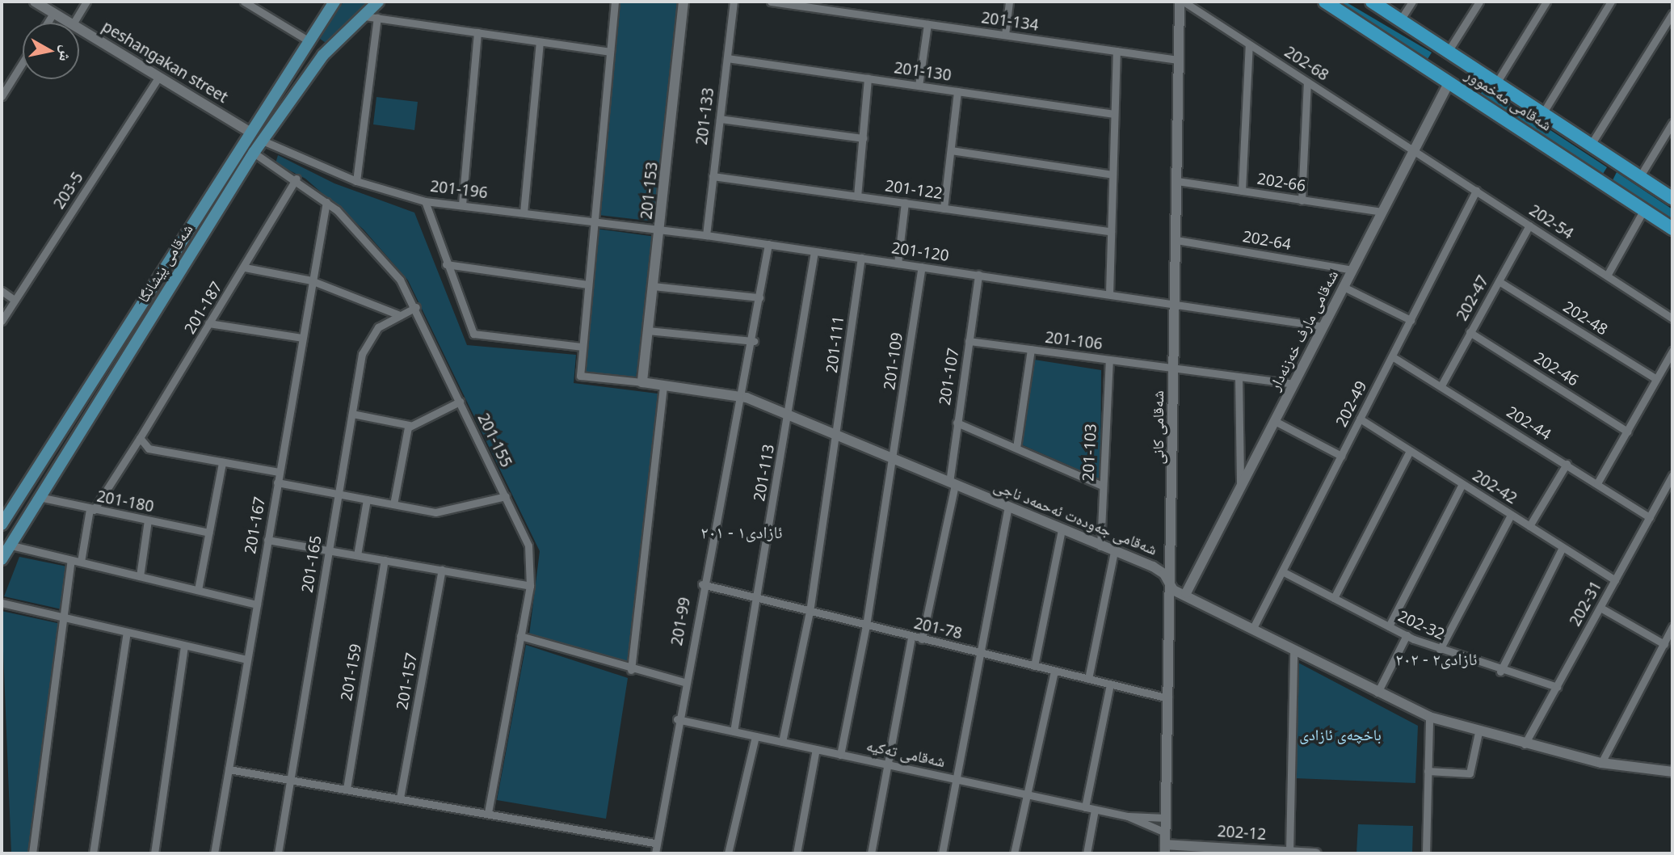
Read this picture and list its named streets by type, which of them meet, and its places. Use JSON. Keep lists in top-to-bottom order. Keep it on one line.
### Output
{"streets":{"highway":["شەقامی مەخموور"],"main road":["شەقامی پێشانگا"],"street":["201-134","peshangakan street","202-68","201-130","201-133","202-66","201-196","201-122","203-5","201-153","202-54","202-64","201-120","202-47","201-187","202-48","شەقامی مارف خەزنەدار","201-106","201-111","201-109","202-46","201-107","202-49","202-44","شەقامی کانی","201-155","201-103","201-113","202-42","201-180","شەقامی جەودەت ئەحمەد ناجی","201-167","201-165","202-31","201-99","202-32","201-78","201-159","201-157","شەقامی تەکیە","202-12"]},"crossings":[["201-134","شەقامی کانی"],["peshangakan street","203-5"],["peshangakan street","شەقامی پێشانگا"],["202-68","202-54"],["202-68","شەقامی مارف خەزنەدار"],["202-68","شەقامی کانی"],["201-130","201-133"],["شەقامی مەخموور","شەقامی مارف خەزنەدار"],["201-133","201-122"],["201-133","201-120"],["202-66","شەقامی مارف خەزنەدار"],["202-66","شەقامی کانی"],["201-196","201-153"],["201-196","201-120"],["201-196","شەقامی پێشانگا"],["201-153","201-120"],["201-153","شەقامی جەودەت ئەحمەد ناجی"],["202-54","202-47"],["202-54","شەقامی مارف خەزنەدار"],["202-54","202-49"],["202-64","شەقامی مارف خەزنەدار"],["202-64","شەقامی کانی"],["201-120","شەقامی مارف خەزنەدار"],["201-120","201-111"],["201-120","201-109"],["201-120","201-107"],["201-120","شەقامی کانی"],["201-120","201-113"],["201-120","201-99"],["شەقامی پێشانگا","201-155"],["شەقامی پێشانگا","201-180"],["202-47","202-48"],["202-47","202-46"],["202-47","202-44"],["201-187","201-155"],["201-187","201-180"],["شەقامی مارف خەزنەدار","201-106"],["201-106","201-107"],["201-106","شەقامی کانی"],["201-106","201-103"],["201-111","شەقامی جەودەت ئەحمەد ناجی"],["201-111","201-78"],["201-111","شەقامی تەکیە"],["201-109","شەقامی جەودەت ئەحمەد ناجی"],["201-109","201-78"],["201-109","شەقامی تەکیە"],["201-107","شەقامی جەودەت ئەحمەد ناجی"],["201-107","201-78"],["202-49","202-44"],["202-49","202-42"],["202-49","202-32"],["202-44","202-31"],["شەقامی کانی","شەقامی جەودەت ئەحمەد ناجی"],["شەقامی کانی","201-78"],["شەقامی کانی","شەقامی تەکیە"],["شەقامی کانی","202-12"],["201-155","201-167"],["201-155","201-165"],["201-103","شەقامی جەودەت ئەحمەد ناجی"],["201-113","شەقامی جەودەت ئەحمەد ناجی"],["201-113","201-78"],["201-113","شەقامی تەکیە"],["202-42","202-31"],["شەقامی جەودەت ئەحمەد ناجی","201-99"],["202-31","202-32"],["201-99","201-78"],["201-99","شەقامی تەکیە"]],"districts":["ئازادی١ - ٢٠١","ئازادی٢ - ٢٠٢"],"parks":["باخچەی ئازادی"],"north":"right"}
